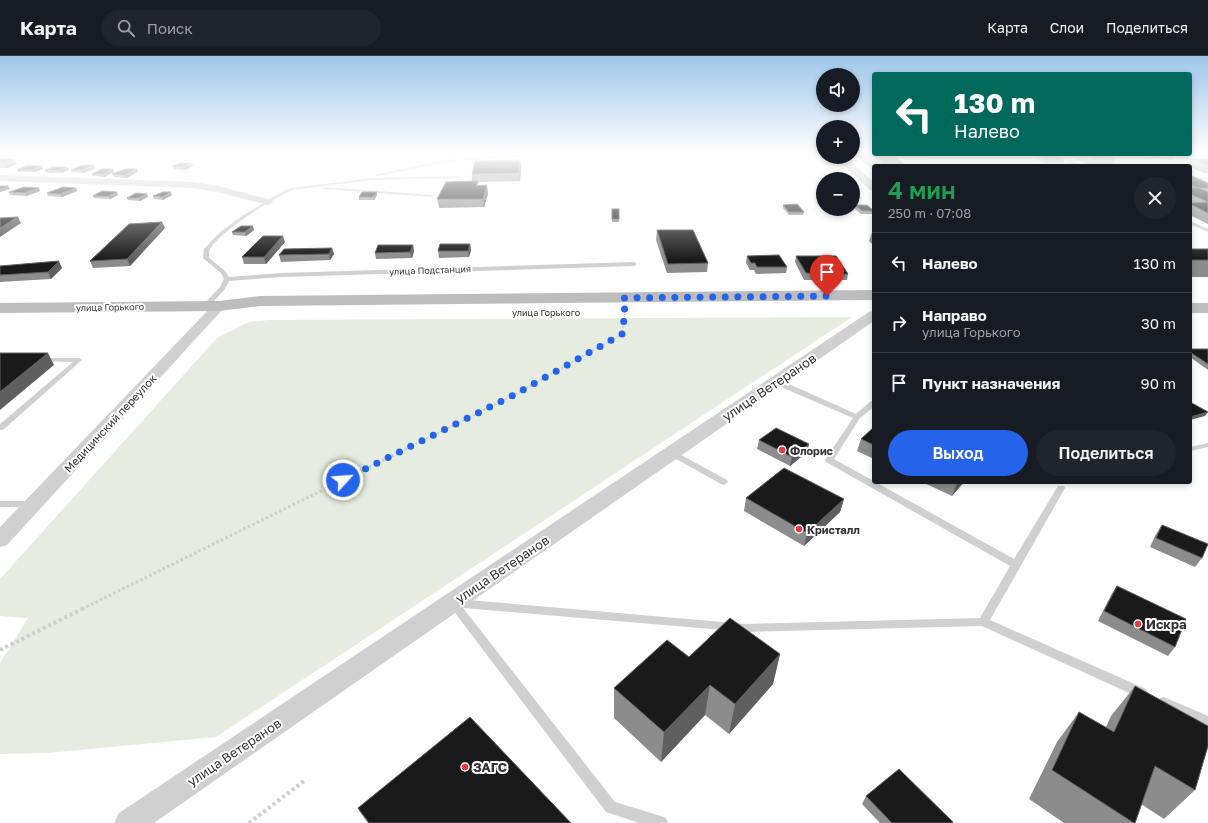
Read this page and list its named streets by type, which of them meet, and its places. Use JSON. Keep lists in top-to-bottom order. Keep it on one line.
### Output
{"streets":{"main road":["улица Горького"],"street":["улица Ветеранов","Медицинский переулок"],"lane":["улица Подстанция"]},"crossings":[["улица Горького","Медицинский переулок"]],"places":["Флорис","Кристалл","Искра","ЗАГС"],"page":{"header":"Карта","search":"Поиск","nav":["Карта","Слои","Поделиться"],"map_buttons":["+","−"],"turn":["130 m","Налево"],"heading":["4 мин","250 m · 07:08"],"list":[{"name":"Налево","value":"130 m"},{"name":"Направо","note":"улица Горького","value":"30 m"},{"name":"Пункт назначения","value":"90 m"}],"buttons":["Выход","Поделиться"]}}
